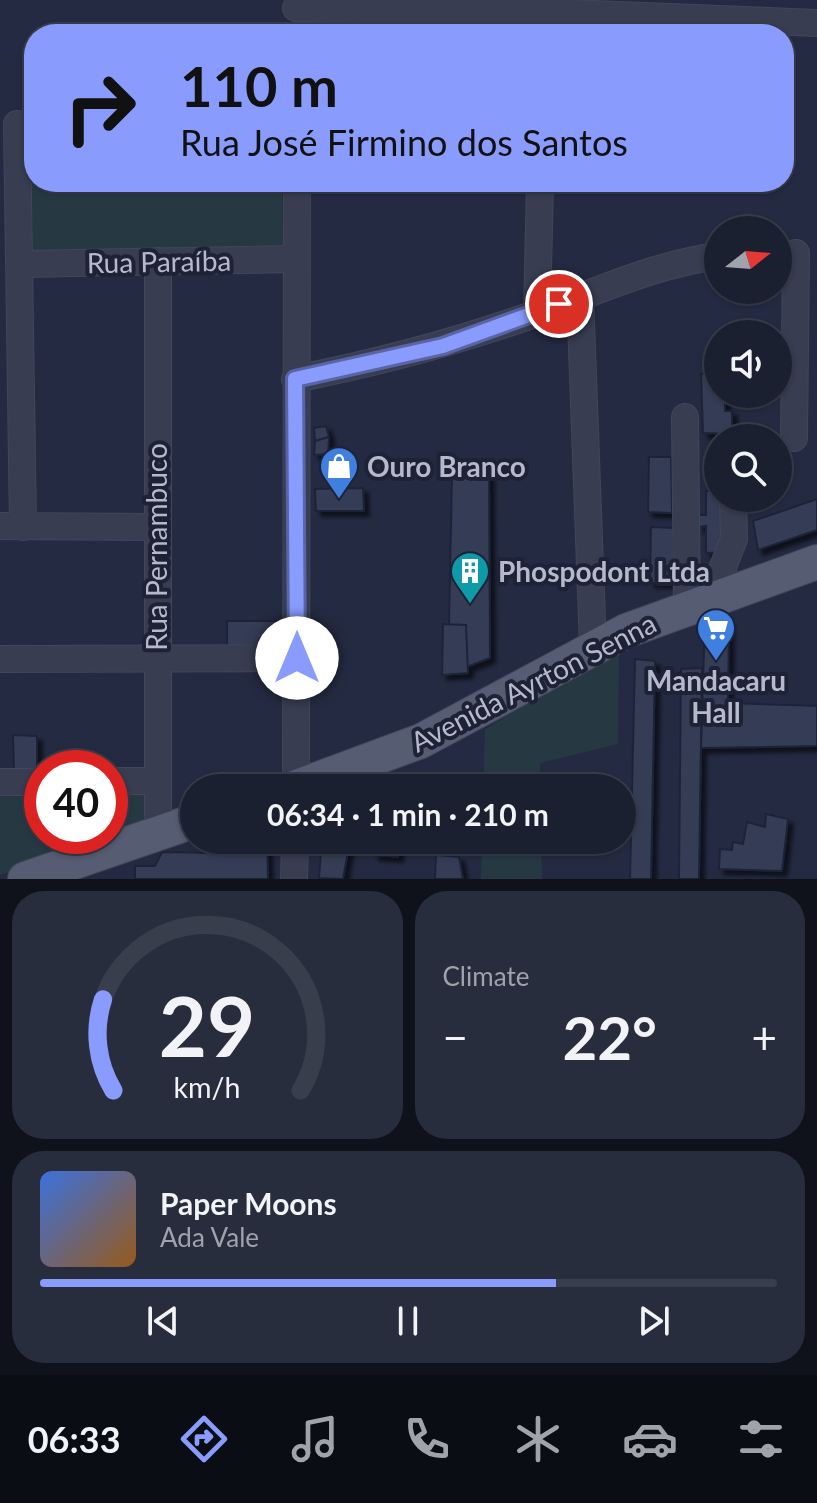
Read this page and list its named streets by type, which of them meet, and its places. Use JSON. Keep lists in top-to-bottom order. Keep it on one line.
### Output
{"streets":{"main road":["Avenida Ayrton Senna"],"street":["Rua Paraíba","Rua Pernambuco"]},"crossings":[["Rua Paraíba","Rua Pernambuco"]],"places":{"shop":["Ouro Branco"],"building":["Phospodont Ltda"],"supermarket":["Mandacaru Hall"]},"north":"right","page":{"turn":["110 m","Rua José Firmino dos Santos"],"limit":"40","trip":"06:34 · 1 min · 210 m","tile":"Climate","heat":["−","22°","+"],"song":["Paper Moons","Ada Vale"],"tabs":"06:33","gauge":["29","km/h"]}}
